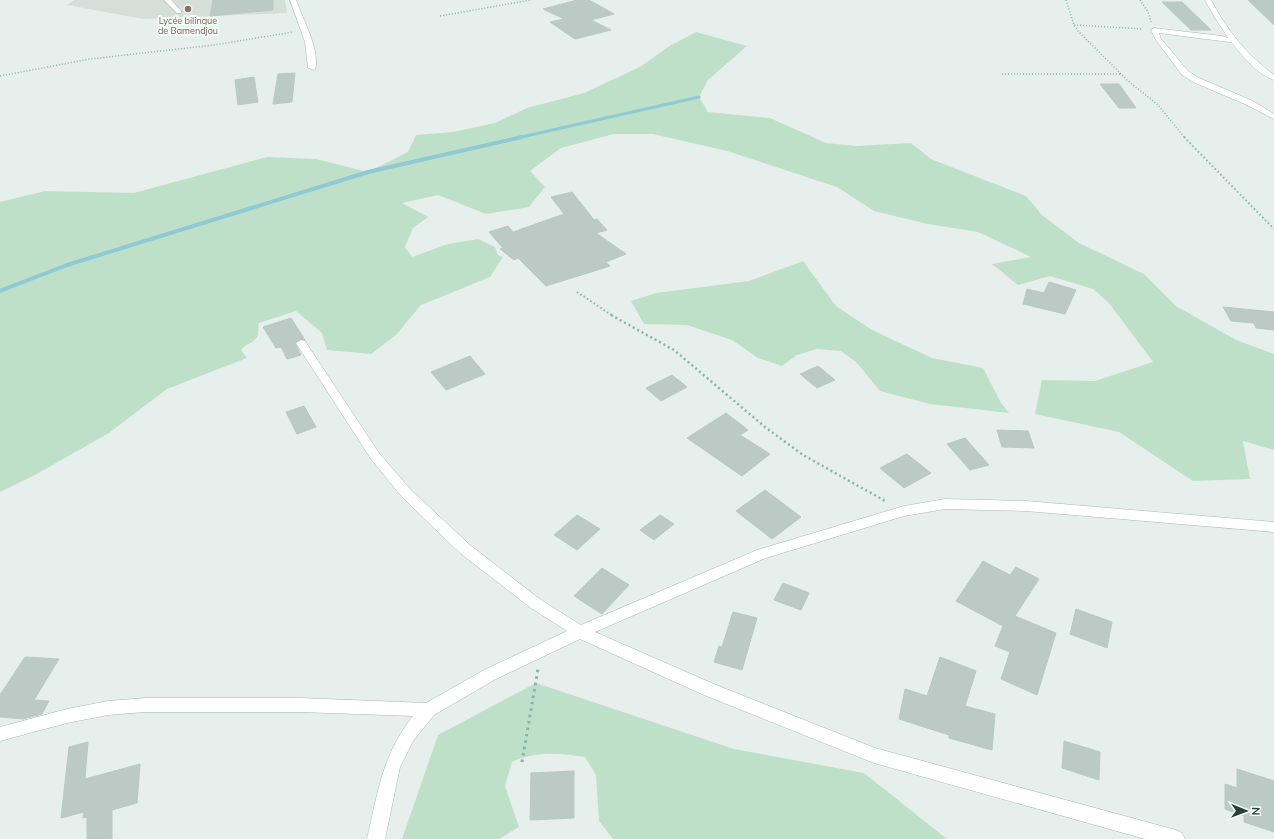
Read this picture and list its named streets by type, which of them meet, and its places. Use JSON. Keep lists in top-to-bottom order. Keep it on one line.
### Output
{"places":["Lycée bilingue de Bamendjou"],"north":"right"}
